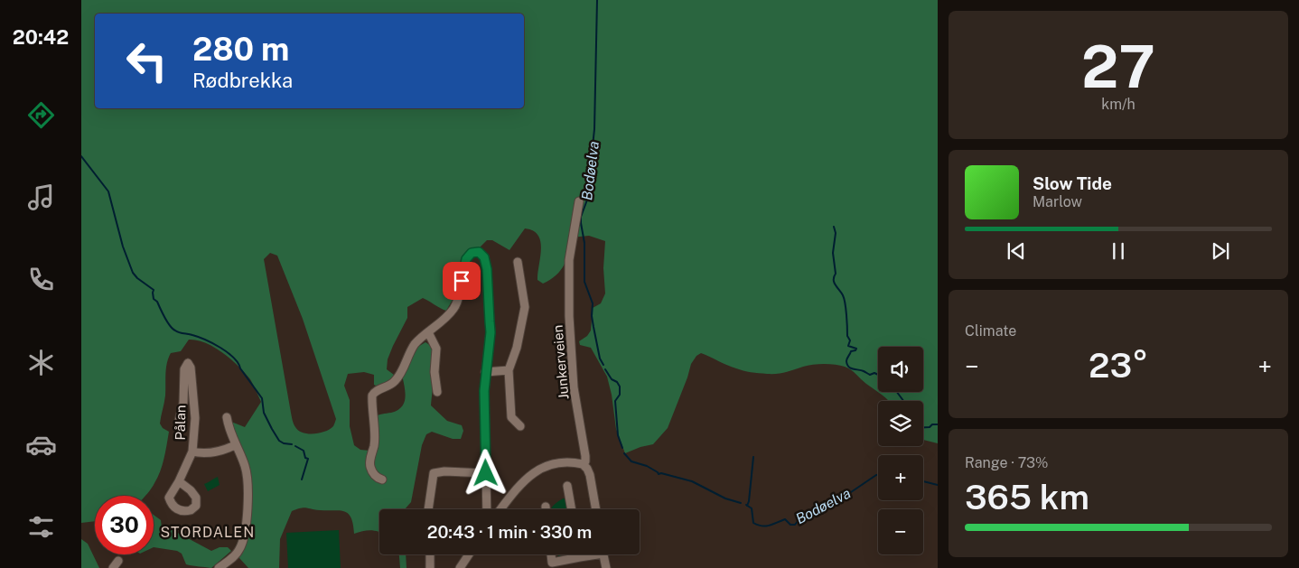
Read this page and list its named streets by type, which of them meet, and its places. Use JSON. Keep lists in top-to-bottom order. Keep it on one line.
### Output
{"streets":{"street":["Junkerveien","Pålan"]},"districts":["STORDALEN"],"water":["Bodøelva"],"page":{"tabs":"20:42","tile":[["27","km/h"],"Climate",["Range · 73%","365 km"]],"turn":["280 m","Rødbrekka"],"song":["Slow Tide","Marlow"],"map_buttons":["+","−"],"heat":["−","23°","+"],"limit":"30","trip":"20:43 · 1 min · 330 m"}}
